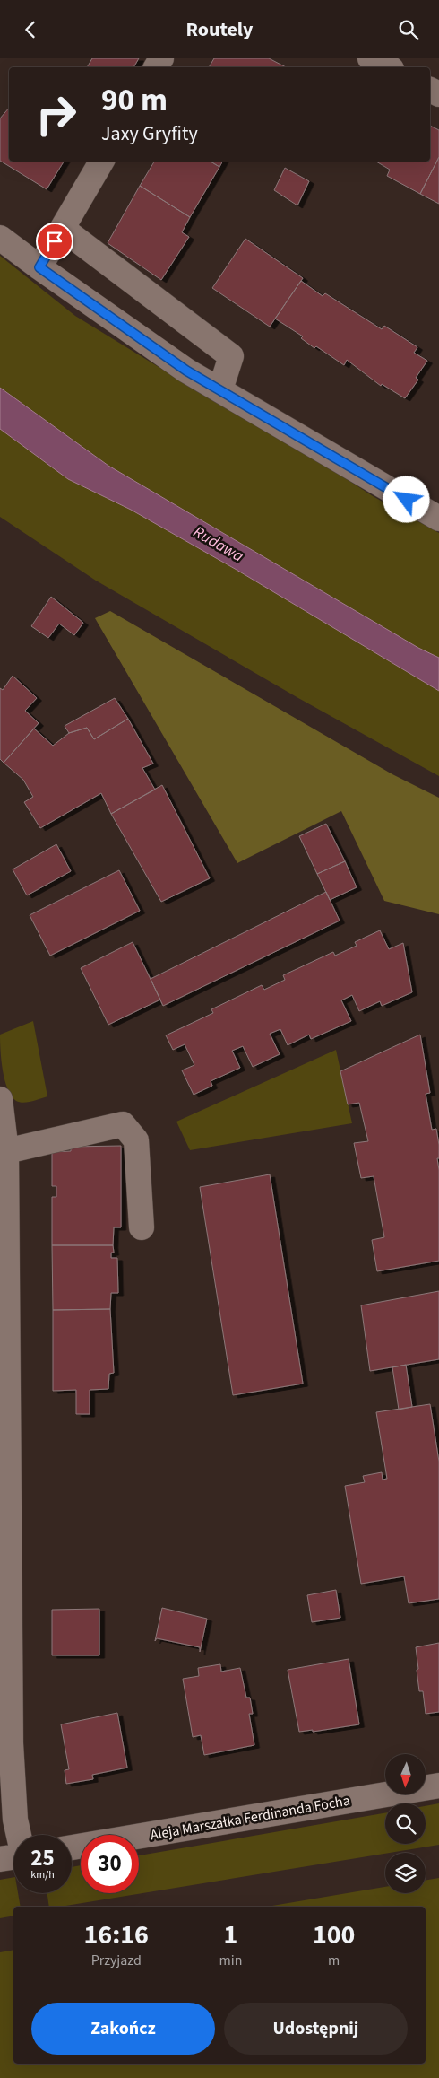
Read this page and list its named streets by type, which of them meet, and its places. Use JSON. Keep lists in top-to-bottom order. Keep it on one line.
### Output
{"streets":{"street":["Aleja Marszałka Ferdinanda Focha"]},"water":["Rudawa"],"north":"bottom","page":{"header":"Routely","turn":["90 m","Jaxy Gryfity"],"speed":"25 km/h","limit":"30","eta":["16:16","Przyjazd","1","min","100","m"],"buttons":["Zakończ","Udostępnij"]}}
